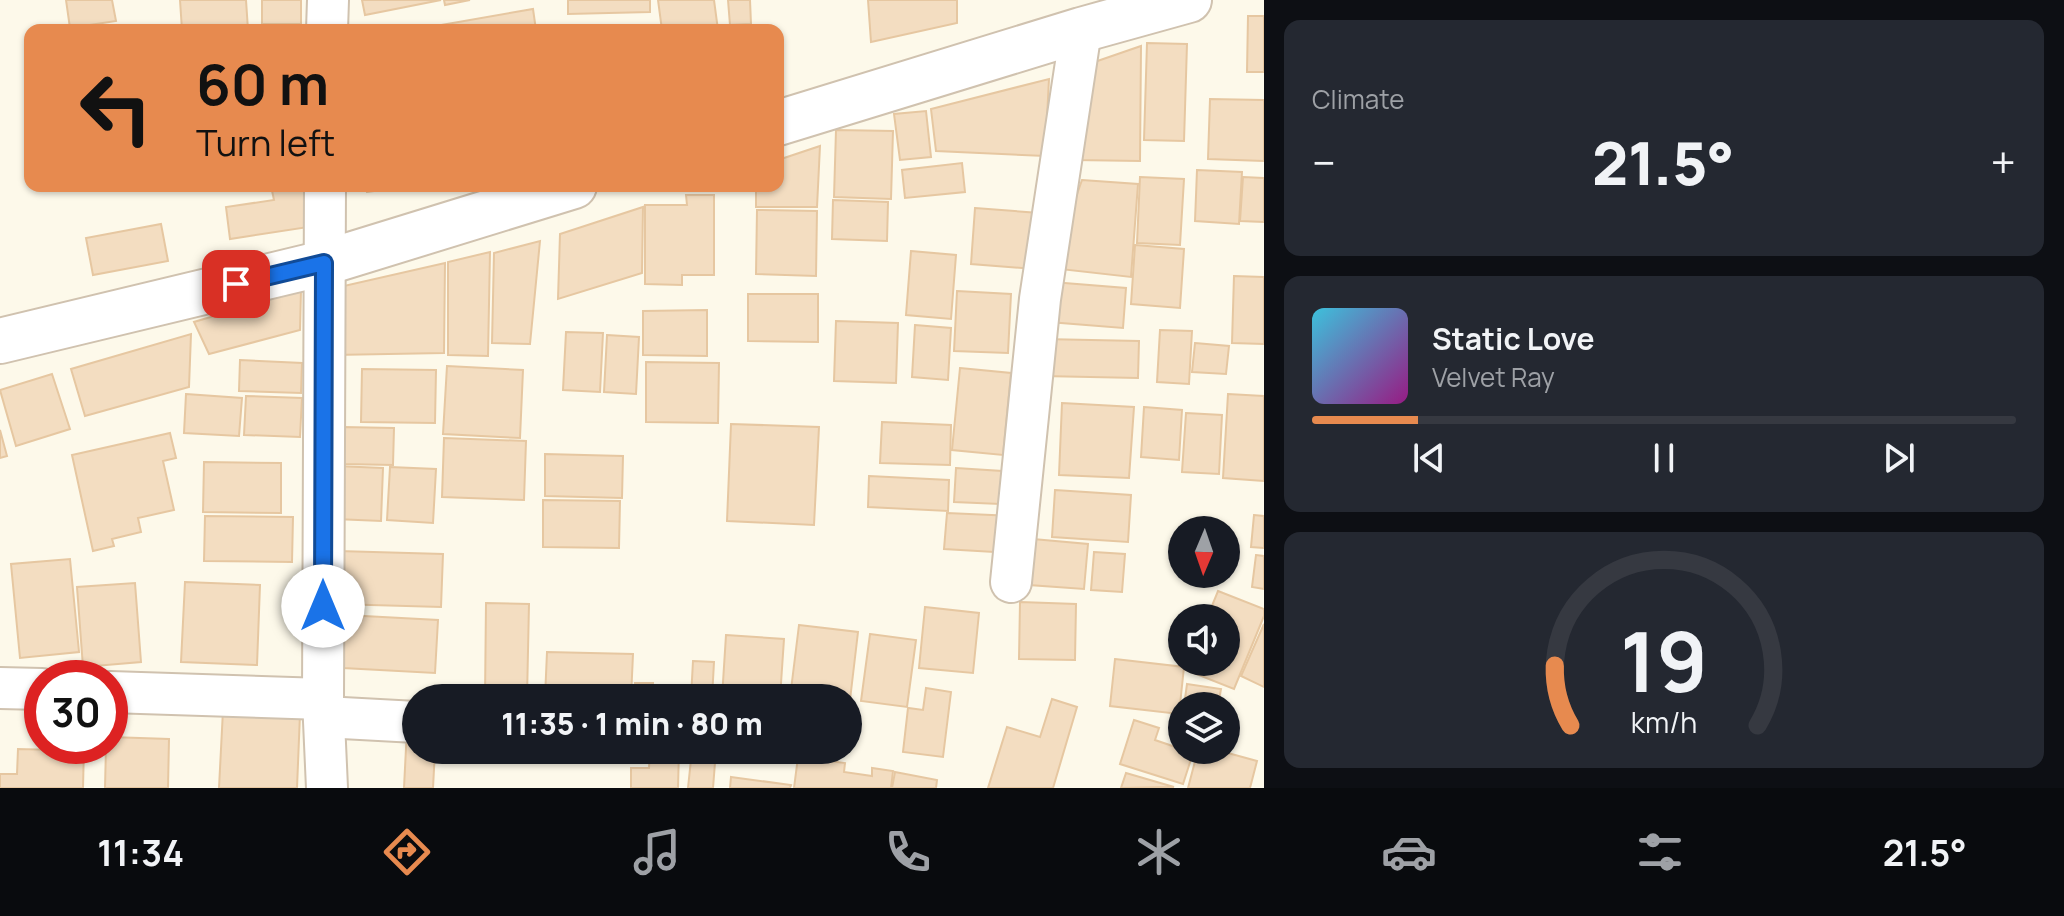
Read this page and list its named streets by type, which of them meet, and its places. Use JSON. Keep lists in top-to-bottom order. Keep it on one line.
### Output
{"north":"bottom","page":{"tile":"Climate","turn":["60 m","Turn left"],"heat":["−","21.5°","+"],"song":["Static Love","Velvet Ray"],"limit":"30","trip":"11:35 · 1 min · 80 m","tabs":["11:34","21.5°"],"gauge":["19","km/h"]}}
